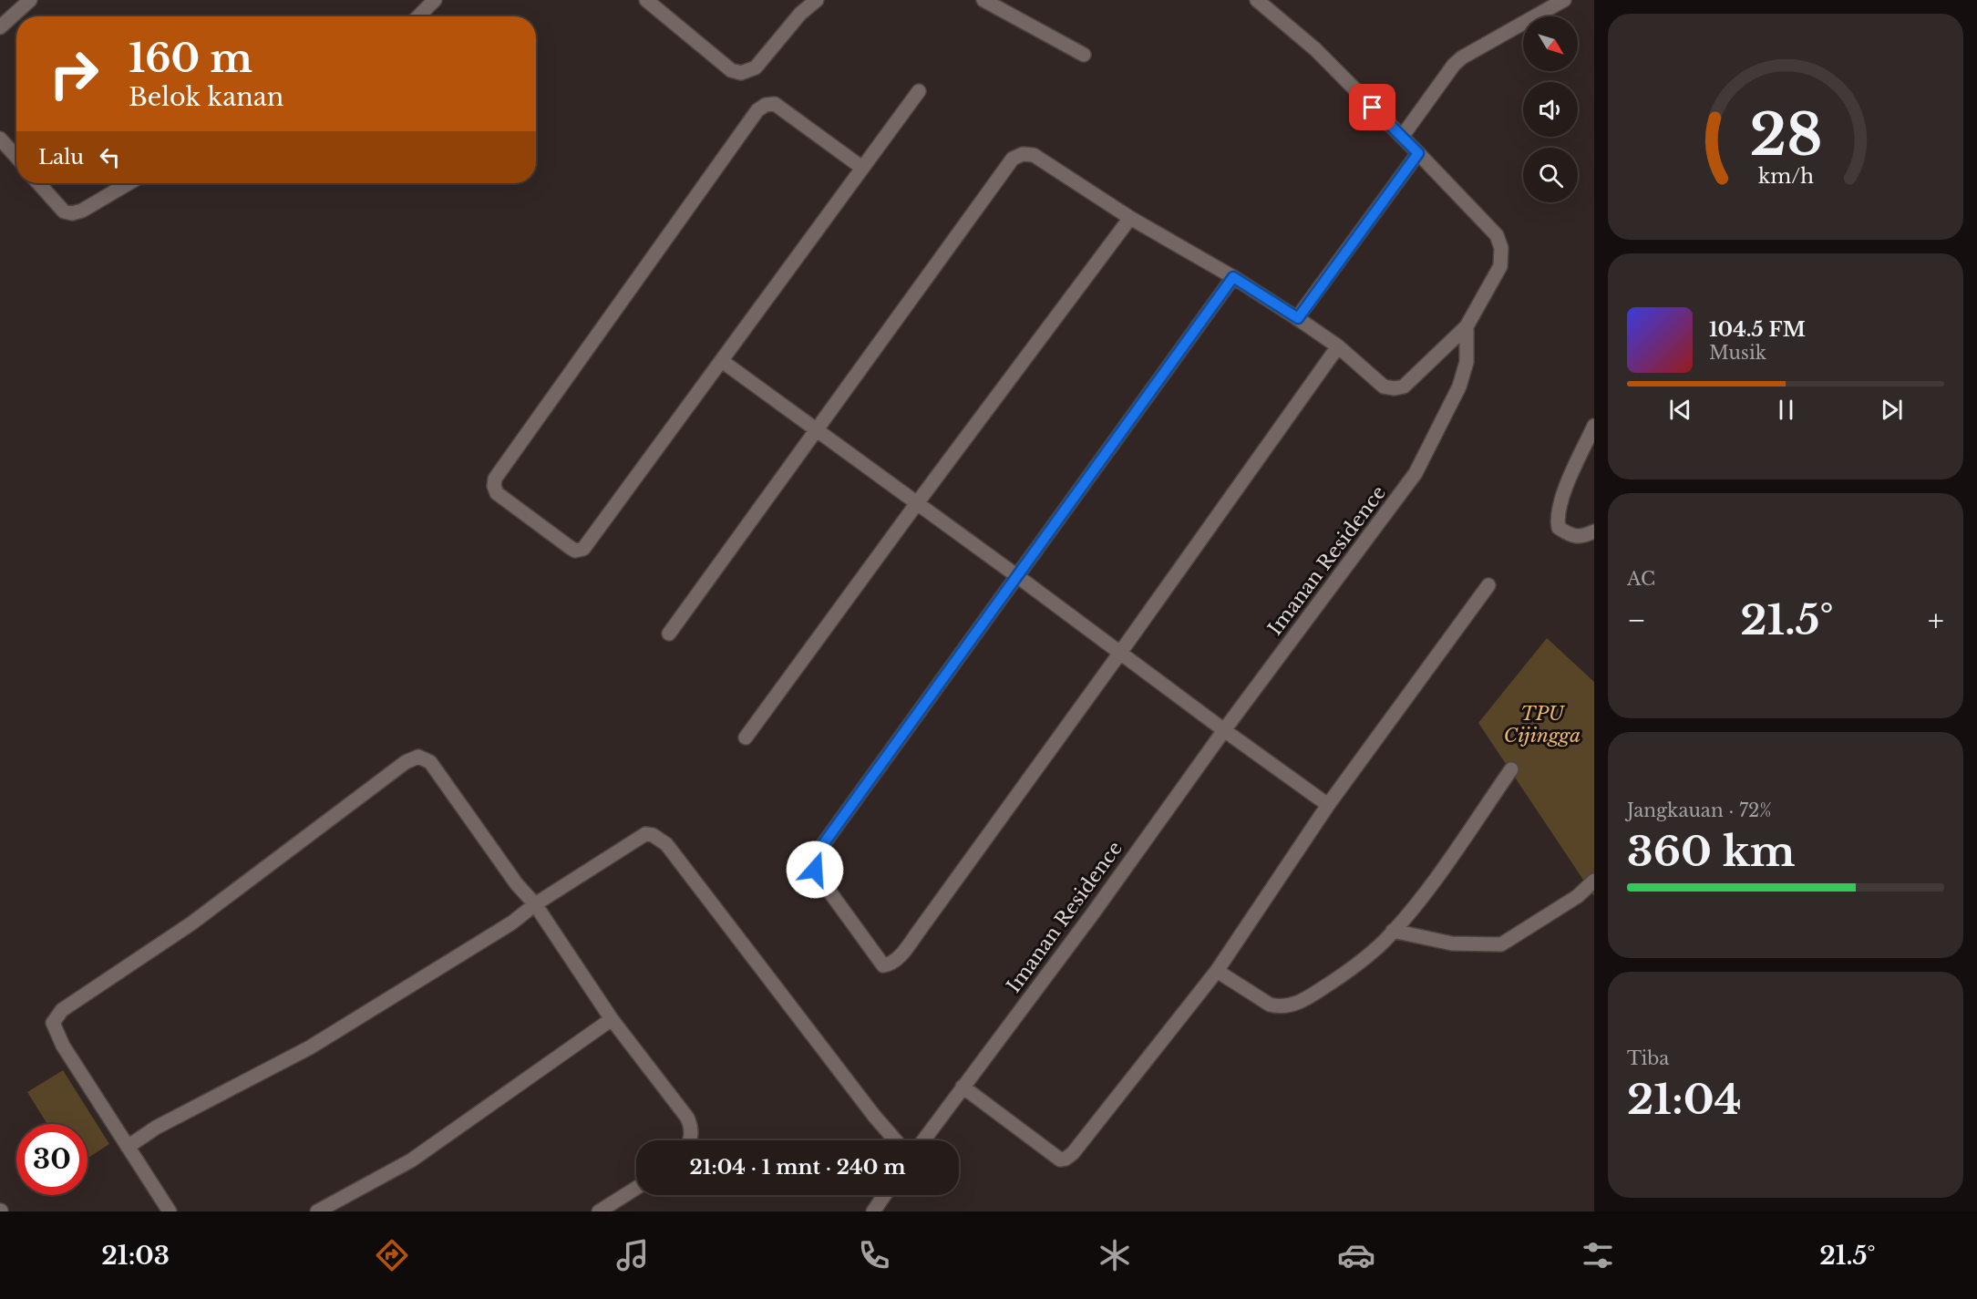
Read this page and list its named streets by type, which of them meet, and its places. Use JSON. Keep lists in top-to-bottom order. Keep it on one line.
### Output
{"streets":{"street":["Imanan Residence"]},"parks":["TPU Cijingga"],"north":"bottom right","page":{"turn":["160 m","Belok kanan"],"then":"Lalu","song":["104.5 FM","Musik"],"tile":["AC",["Jangkauan · 72%","360 km"],["Tiba","21:04"]],"heat":["−","21.5°","+"],"limit":"30","trip":"21:04 · 1 mnt · 240 m","tabs":["21:03","21.5°"],"gauge":["28","km/h"]}}
